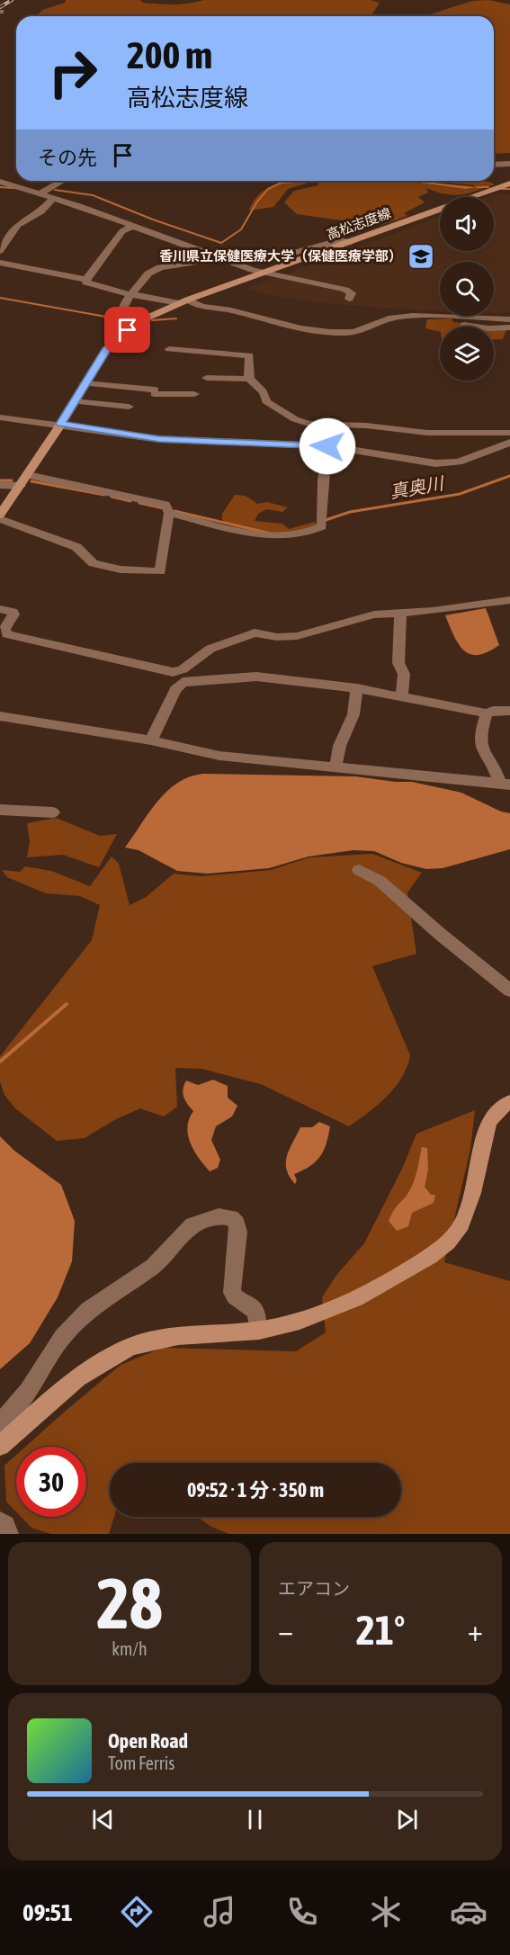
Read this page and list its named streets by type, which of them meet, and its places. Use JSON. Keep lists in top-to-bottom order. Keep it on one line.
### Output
{"streets":{"main road":["高松志度線"]},"water":["真奥川"],"places":{"school or university":["香川県立保健医療大学（保健医療学部）"]},"page":{"turn":["200 m","高松志度線"],"then":"その先","limit":"30","trip":"09:52 · 1 分 · 350 m","tile":[["28","km/h"],"エアコン"],"heat":["−","21°","+"],"song":["Open Road","Tom Ferris"],"tabs":"09:51"}}
